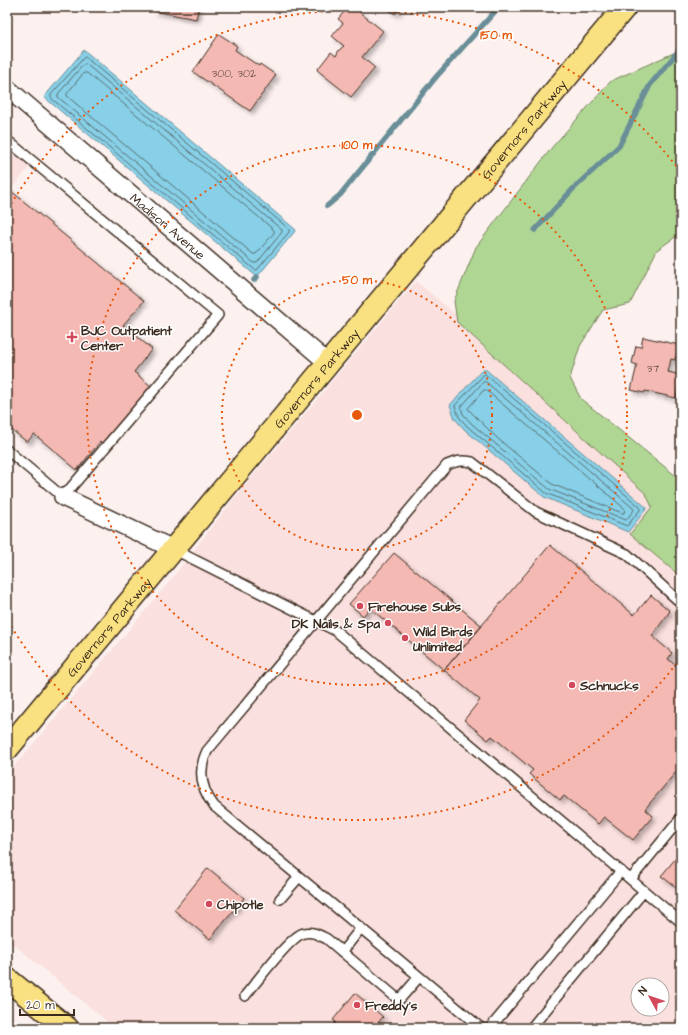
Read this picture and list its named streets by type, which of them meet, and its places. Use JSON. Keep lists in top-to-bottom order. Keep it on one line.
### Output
{"streets":{"main road":["Governors Parkway"],"street":["Madison Avenue"]},"crossings":[["Governors Parkway","Madison Avenue"]],"places":{"health":["BJC Outpatient Center"],"other":["Firehouse Subs","DK Nails & Spa","Wild Birds Unlimited","Schnucks","Chipotle","Freddy's"]},"house_numbers":["300, 302","37"],"scale_bar":"20 m","north":"top left","rings":["150 m","100 m","50 m"]}
